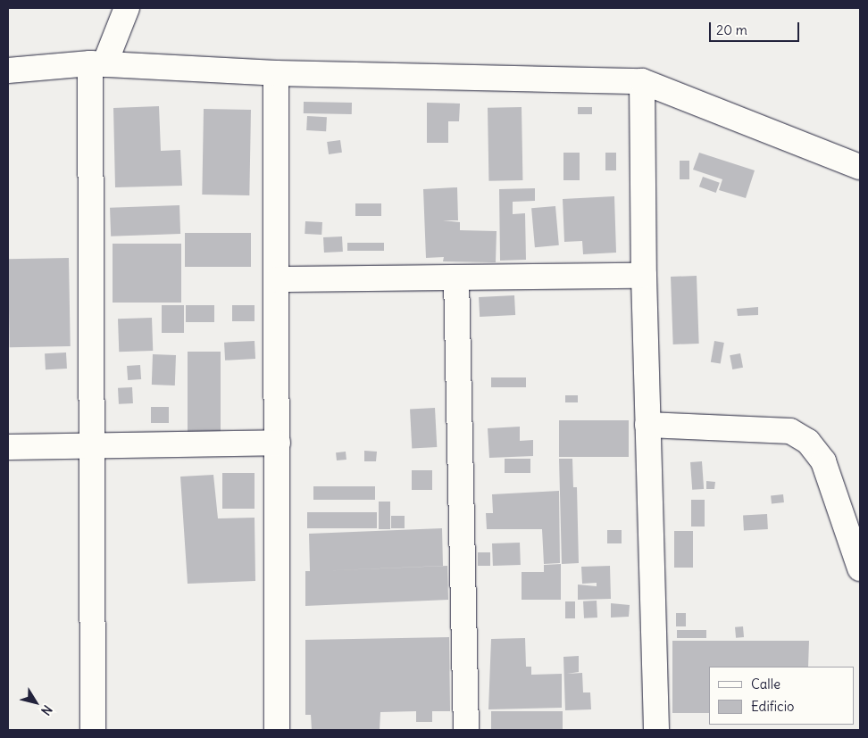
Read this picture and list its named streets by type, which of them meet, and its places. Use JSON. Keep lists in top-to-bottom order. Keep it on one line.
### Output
{"legend":["Calle","Edificio"],"scale_bar":"20 m","north":"bottom right"}
